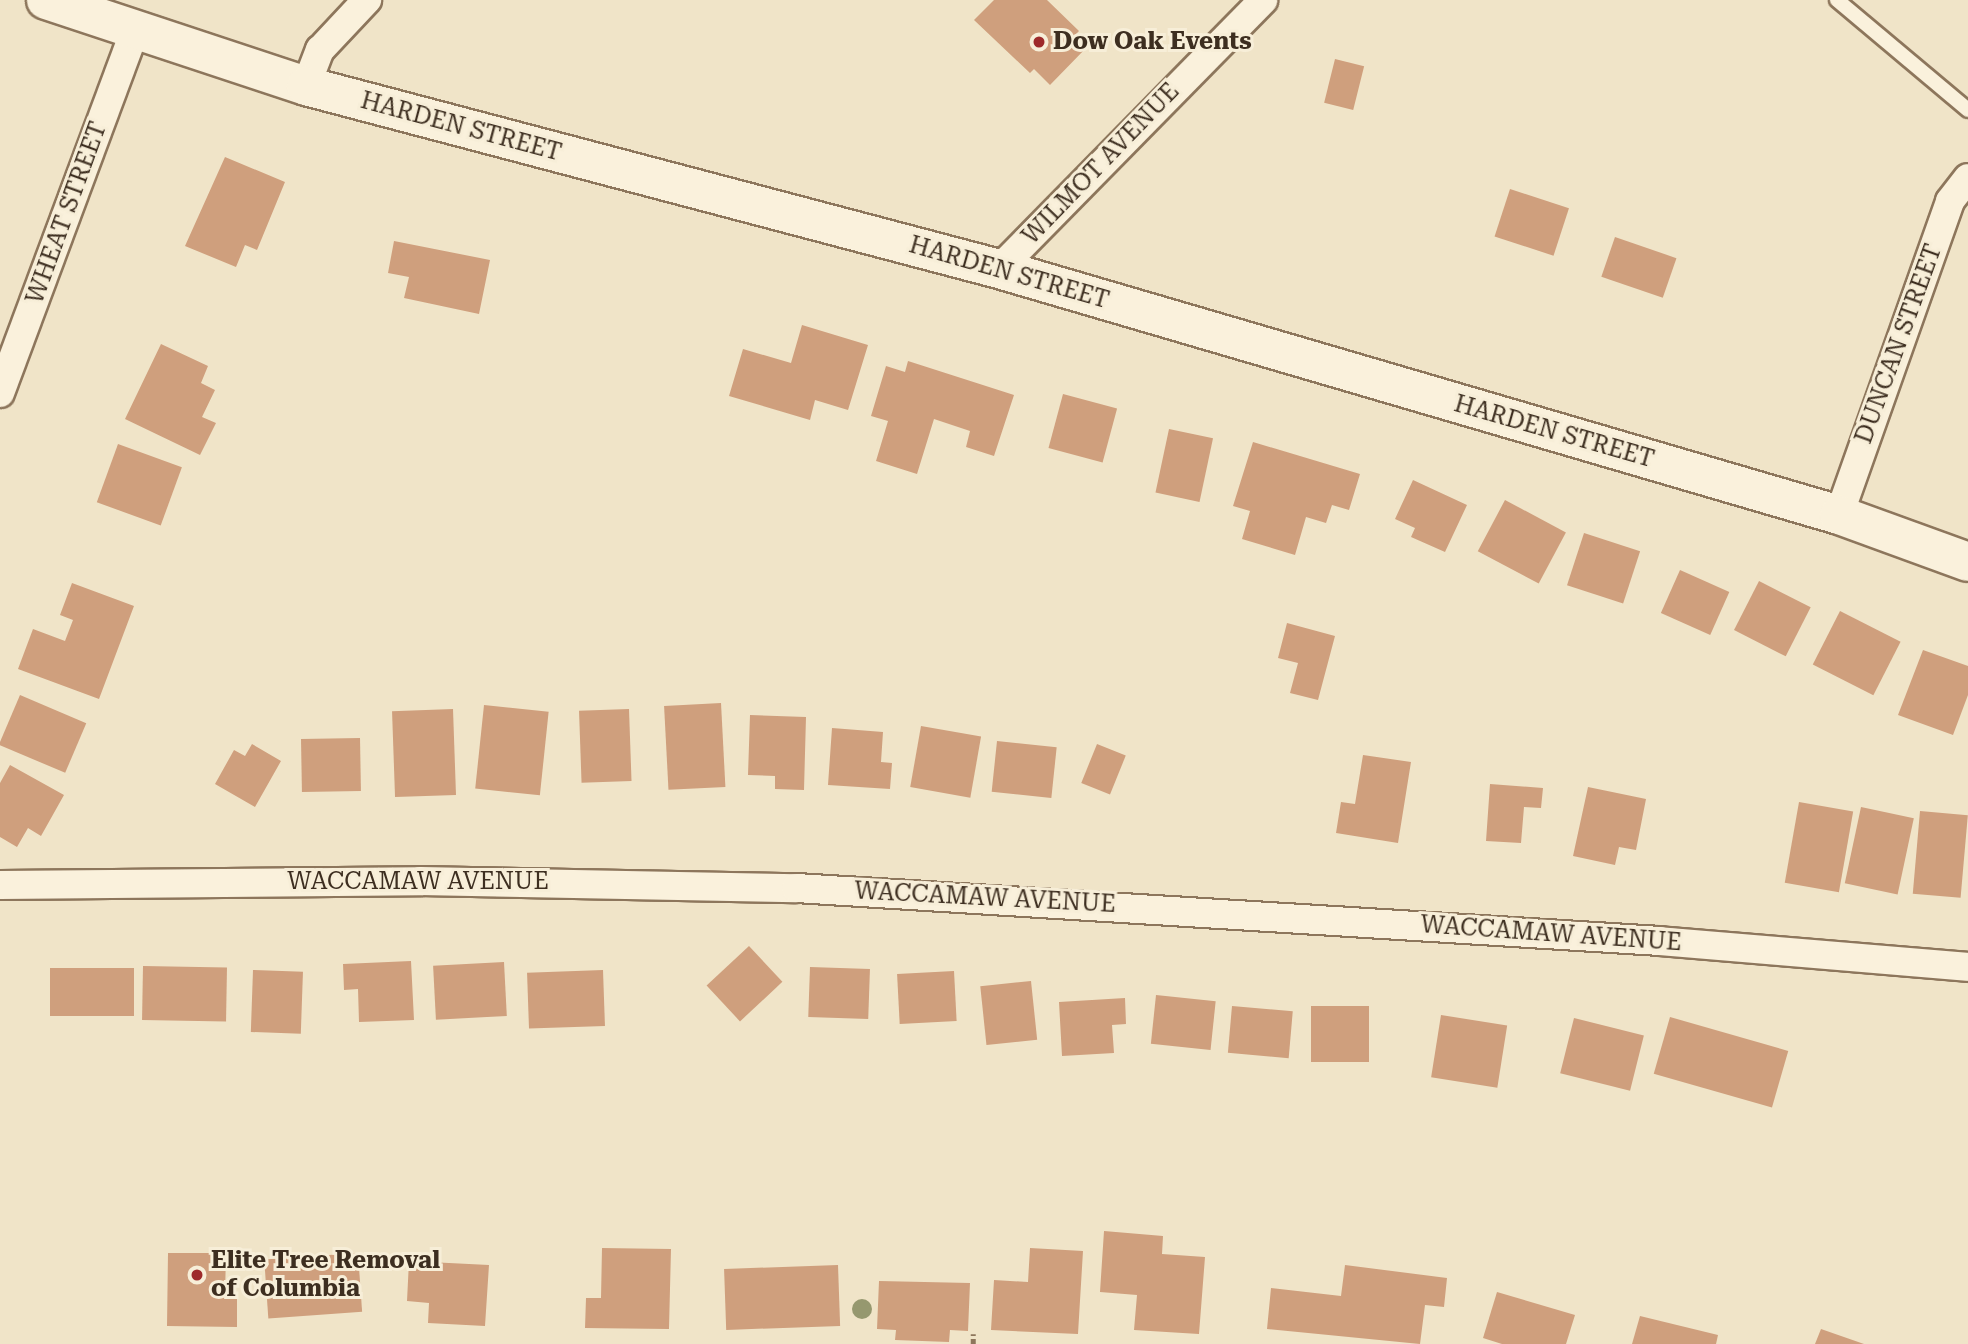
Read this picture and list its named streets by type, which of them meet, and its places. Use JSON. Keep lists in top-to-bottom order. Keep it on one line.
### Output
{"streets":{"main road":["HARDEN STREET"],"street":["WILMOT AVENUE","WHEAT STREET","DUNCAN STREET","WACCAMAW AVENUE"]},"crossings":[["HARDEN STREET","WILMOT AVENUE"],["HARDEN STREET","WHEAT STREET"],["HARDEN STREET","DUNCAN STREET"]],"places":["Dow Oak Events","Elite Tree Removal of Columbia"]}
